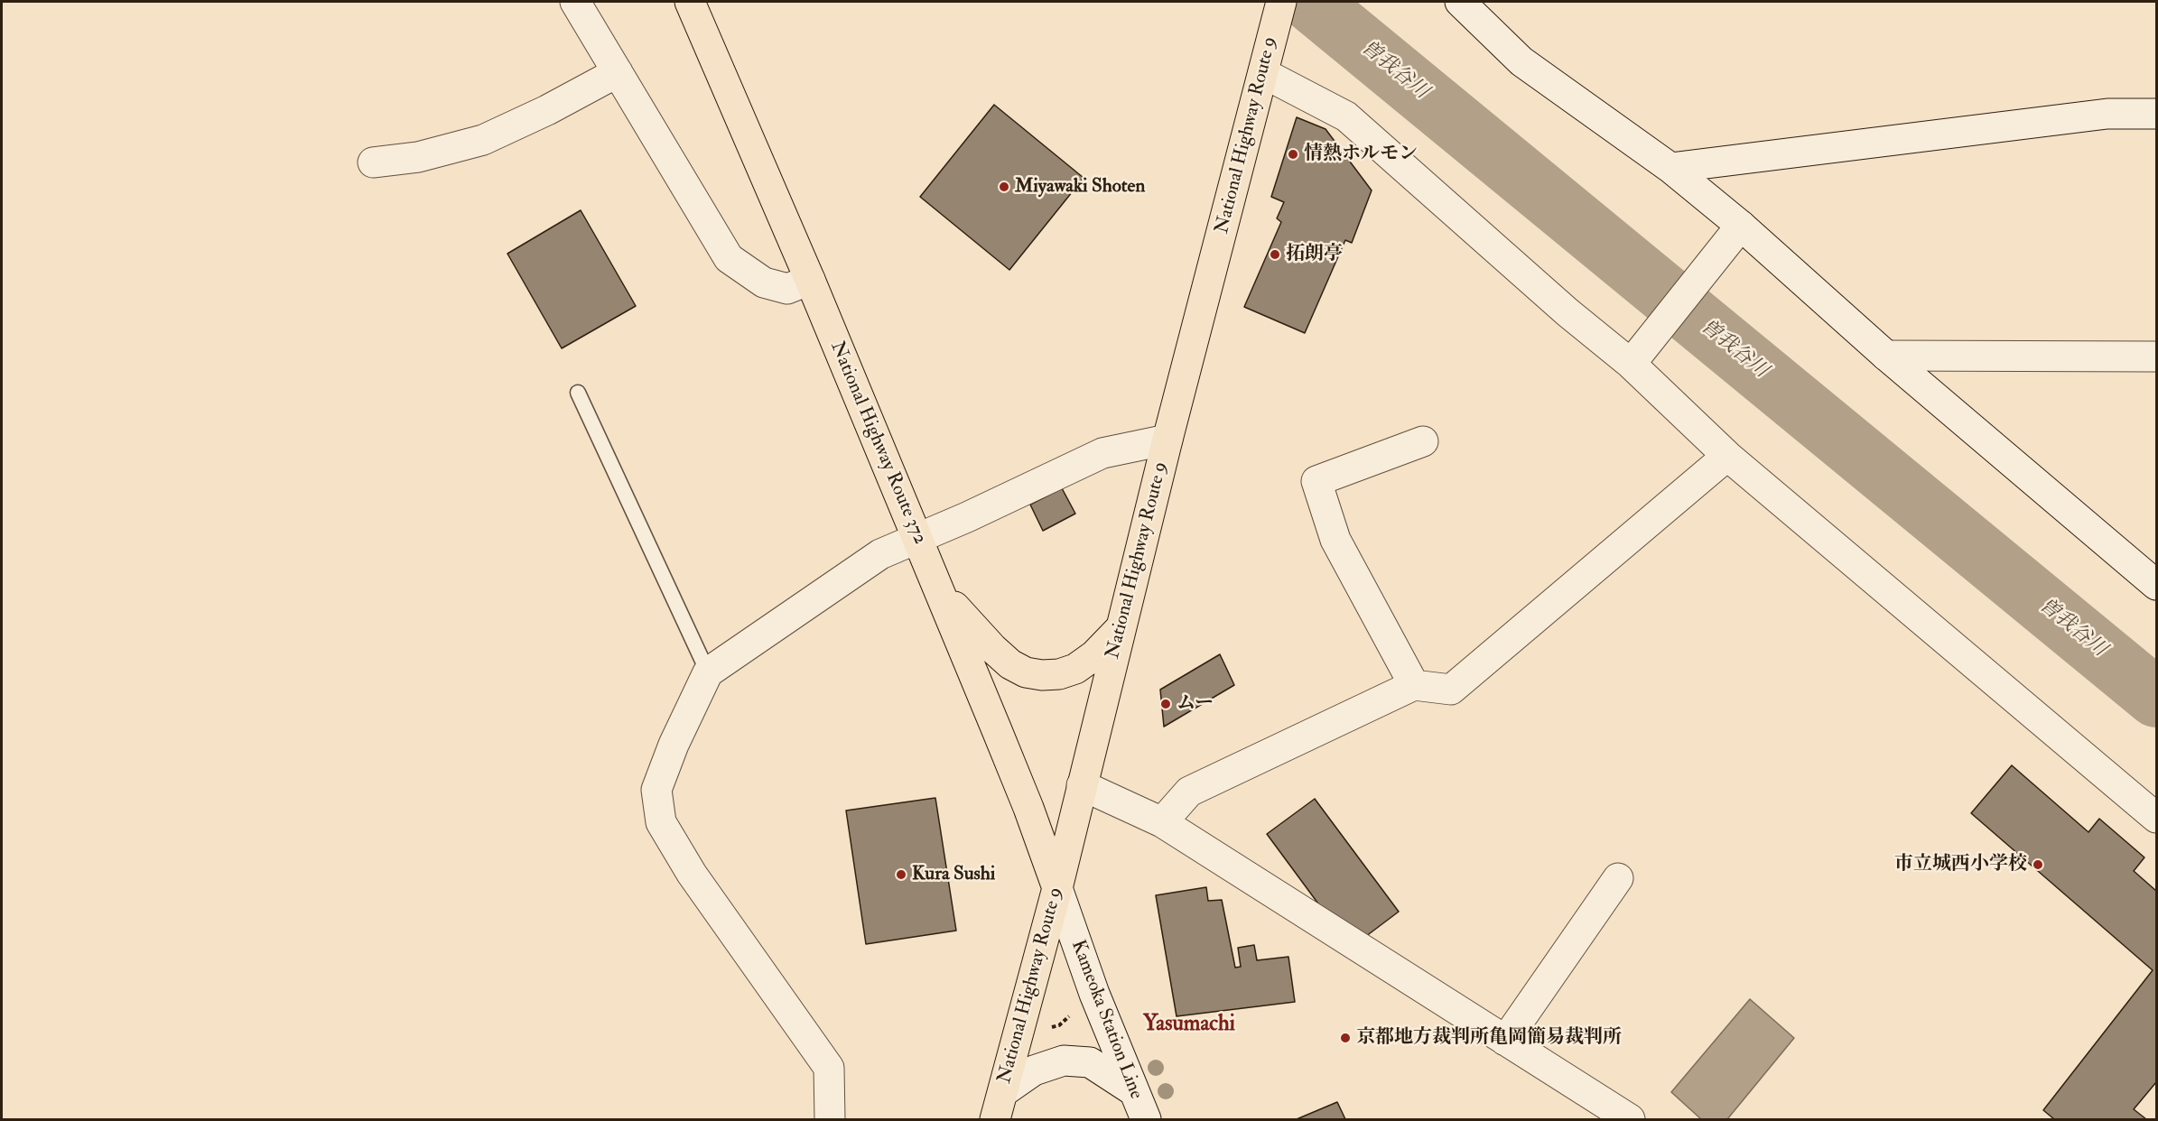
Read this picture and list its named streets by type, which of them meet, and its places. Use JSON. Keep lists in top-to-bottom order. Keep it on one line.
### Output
{"streets":{"highway":["National Highway Route 9","National Highway Route 372"],"street":["Kameoka Station Line"]},"crossings":[["National Highway Route 9","National Highway Route 372"],["National Highway Route 9","Kameoka Station Line"],["National Highway Route 372","Kameoka Station Line"]],"districts":["Yasumachi"],"water":["曽我谷川"],"places":["情熱ホルモン","Miyawaki Shoten","拓朗亭","ムー","市立城西小学校","Kura Sushi","京都地方裁判所亀岡簡易裁判所"]}
